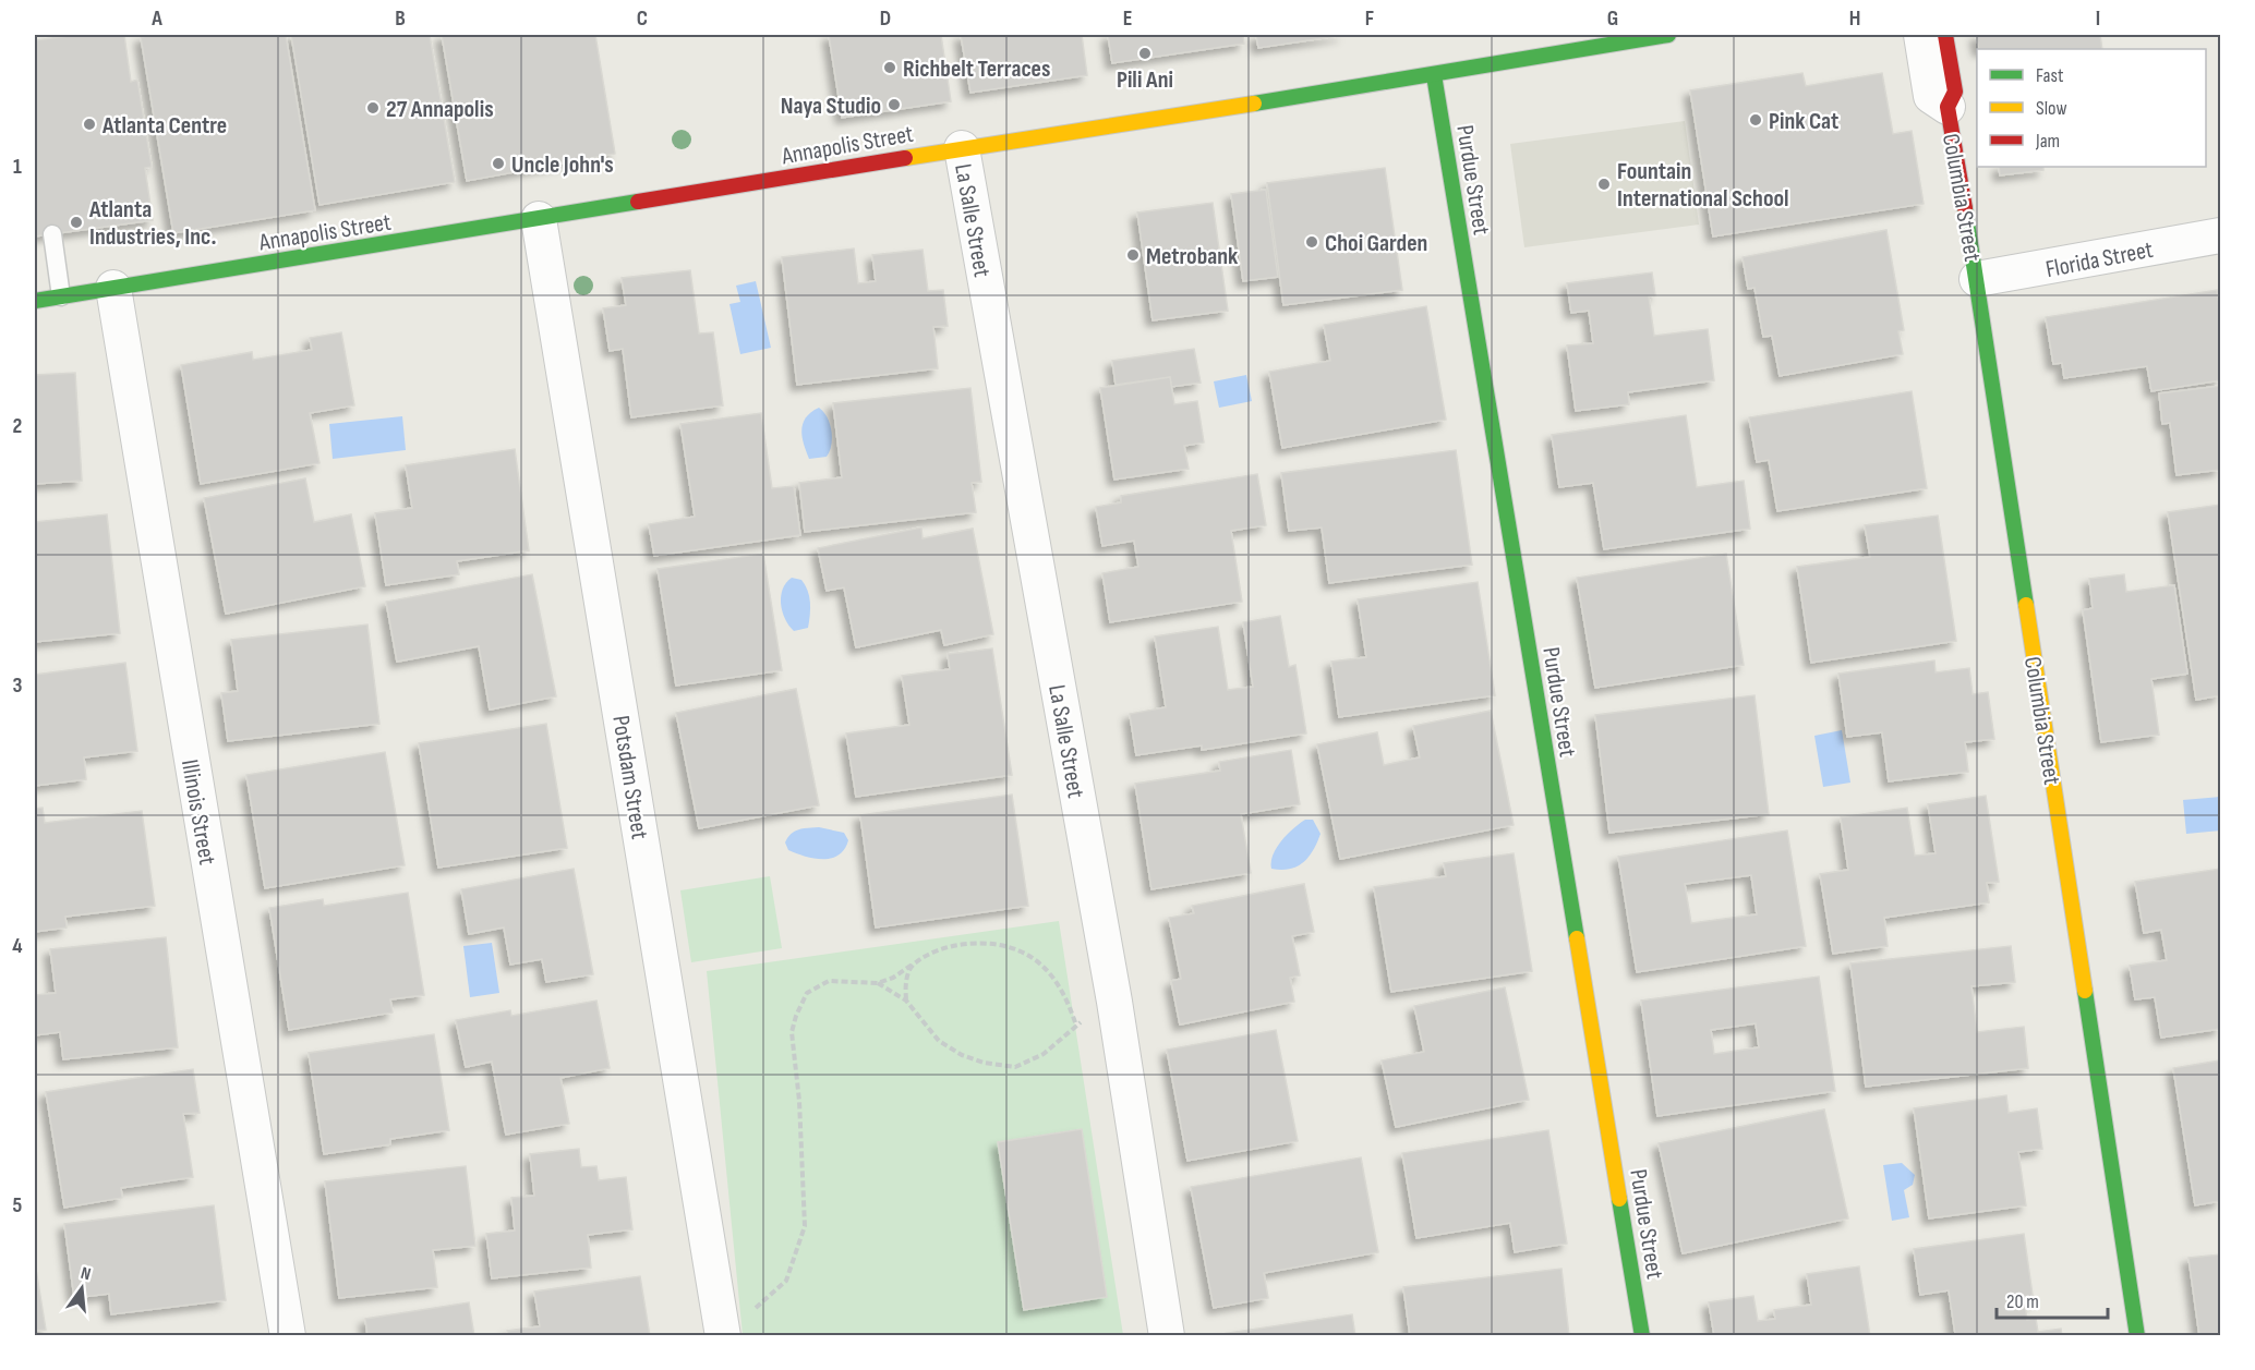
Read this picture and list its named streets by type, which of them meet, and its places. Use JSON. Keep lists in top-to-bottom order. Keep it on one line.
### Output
{"streets":{"street":["Annapolis Street","Purdue Street","Columbia Street","La Salle Street","Florida Street","Potsdam Street","Illinois Street"]},"crossings":[["Annapolis Street","Purdue Street"],["Annapolis Street","La Salle Street"],["Annapolis Street","Potsdam Street"],["Annapolis Street","Illinois Street"],["Columbia Street","Florida Street"]],"places":["Pili Ani","Richbelt Terraces","Naya Studio","27 Annapolis","Pink Cat","Atlanta Centre","Uncle John's","Fountain International School","Atlanta Industries, Inc.","Choi Garden","Metrobank"],"legend":["Fast","Slow","Jam"],"scale_bar":"20 m","north":"top","grid":{"columns":["A","B","C","D","E","F","G","H","I"],"rows":["1","2","3","4","5"]}}
